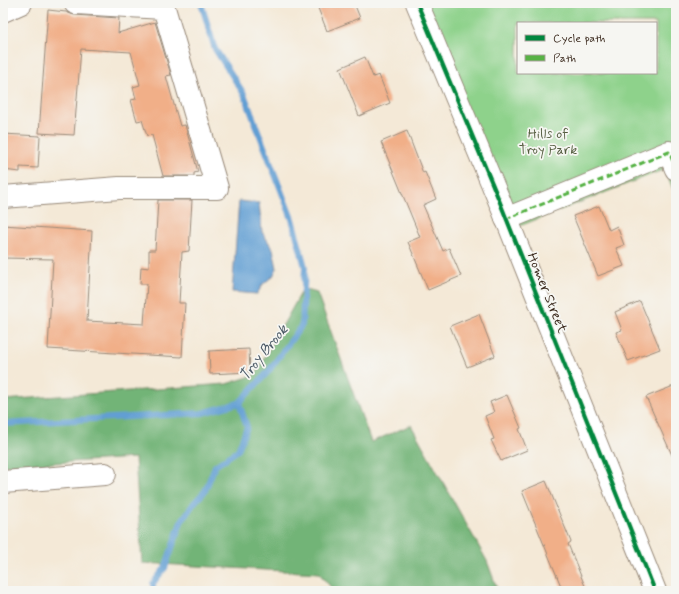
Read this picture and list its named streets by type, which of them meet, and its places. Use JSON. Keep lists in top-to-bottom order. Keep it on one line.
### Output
{"streets":{"street":["Homer Street"]},"water":["Troy Brook"],"parks":["Hills of Troy Park"],"legend":["Cycle path","Path"]}
